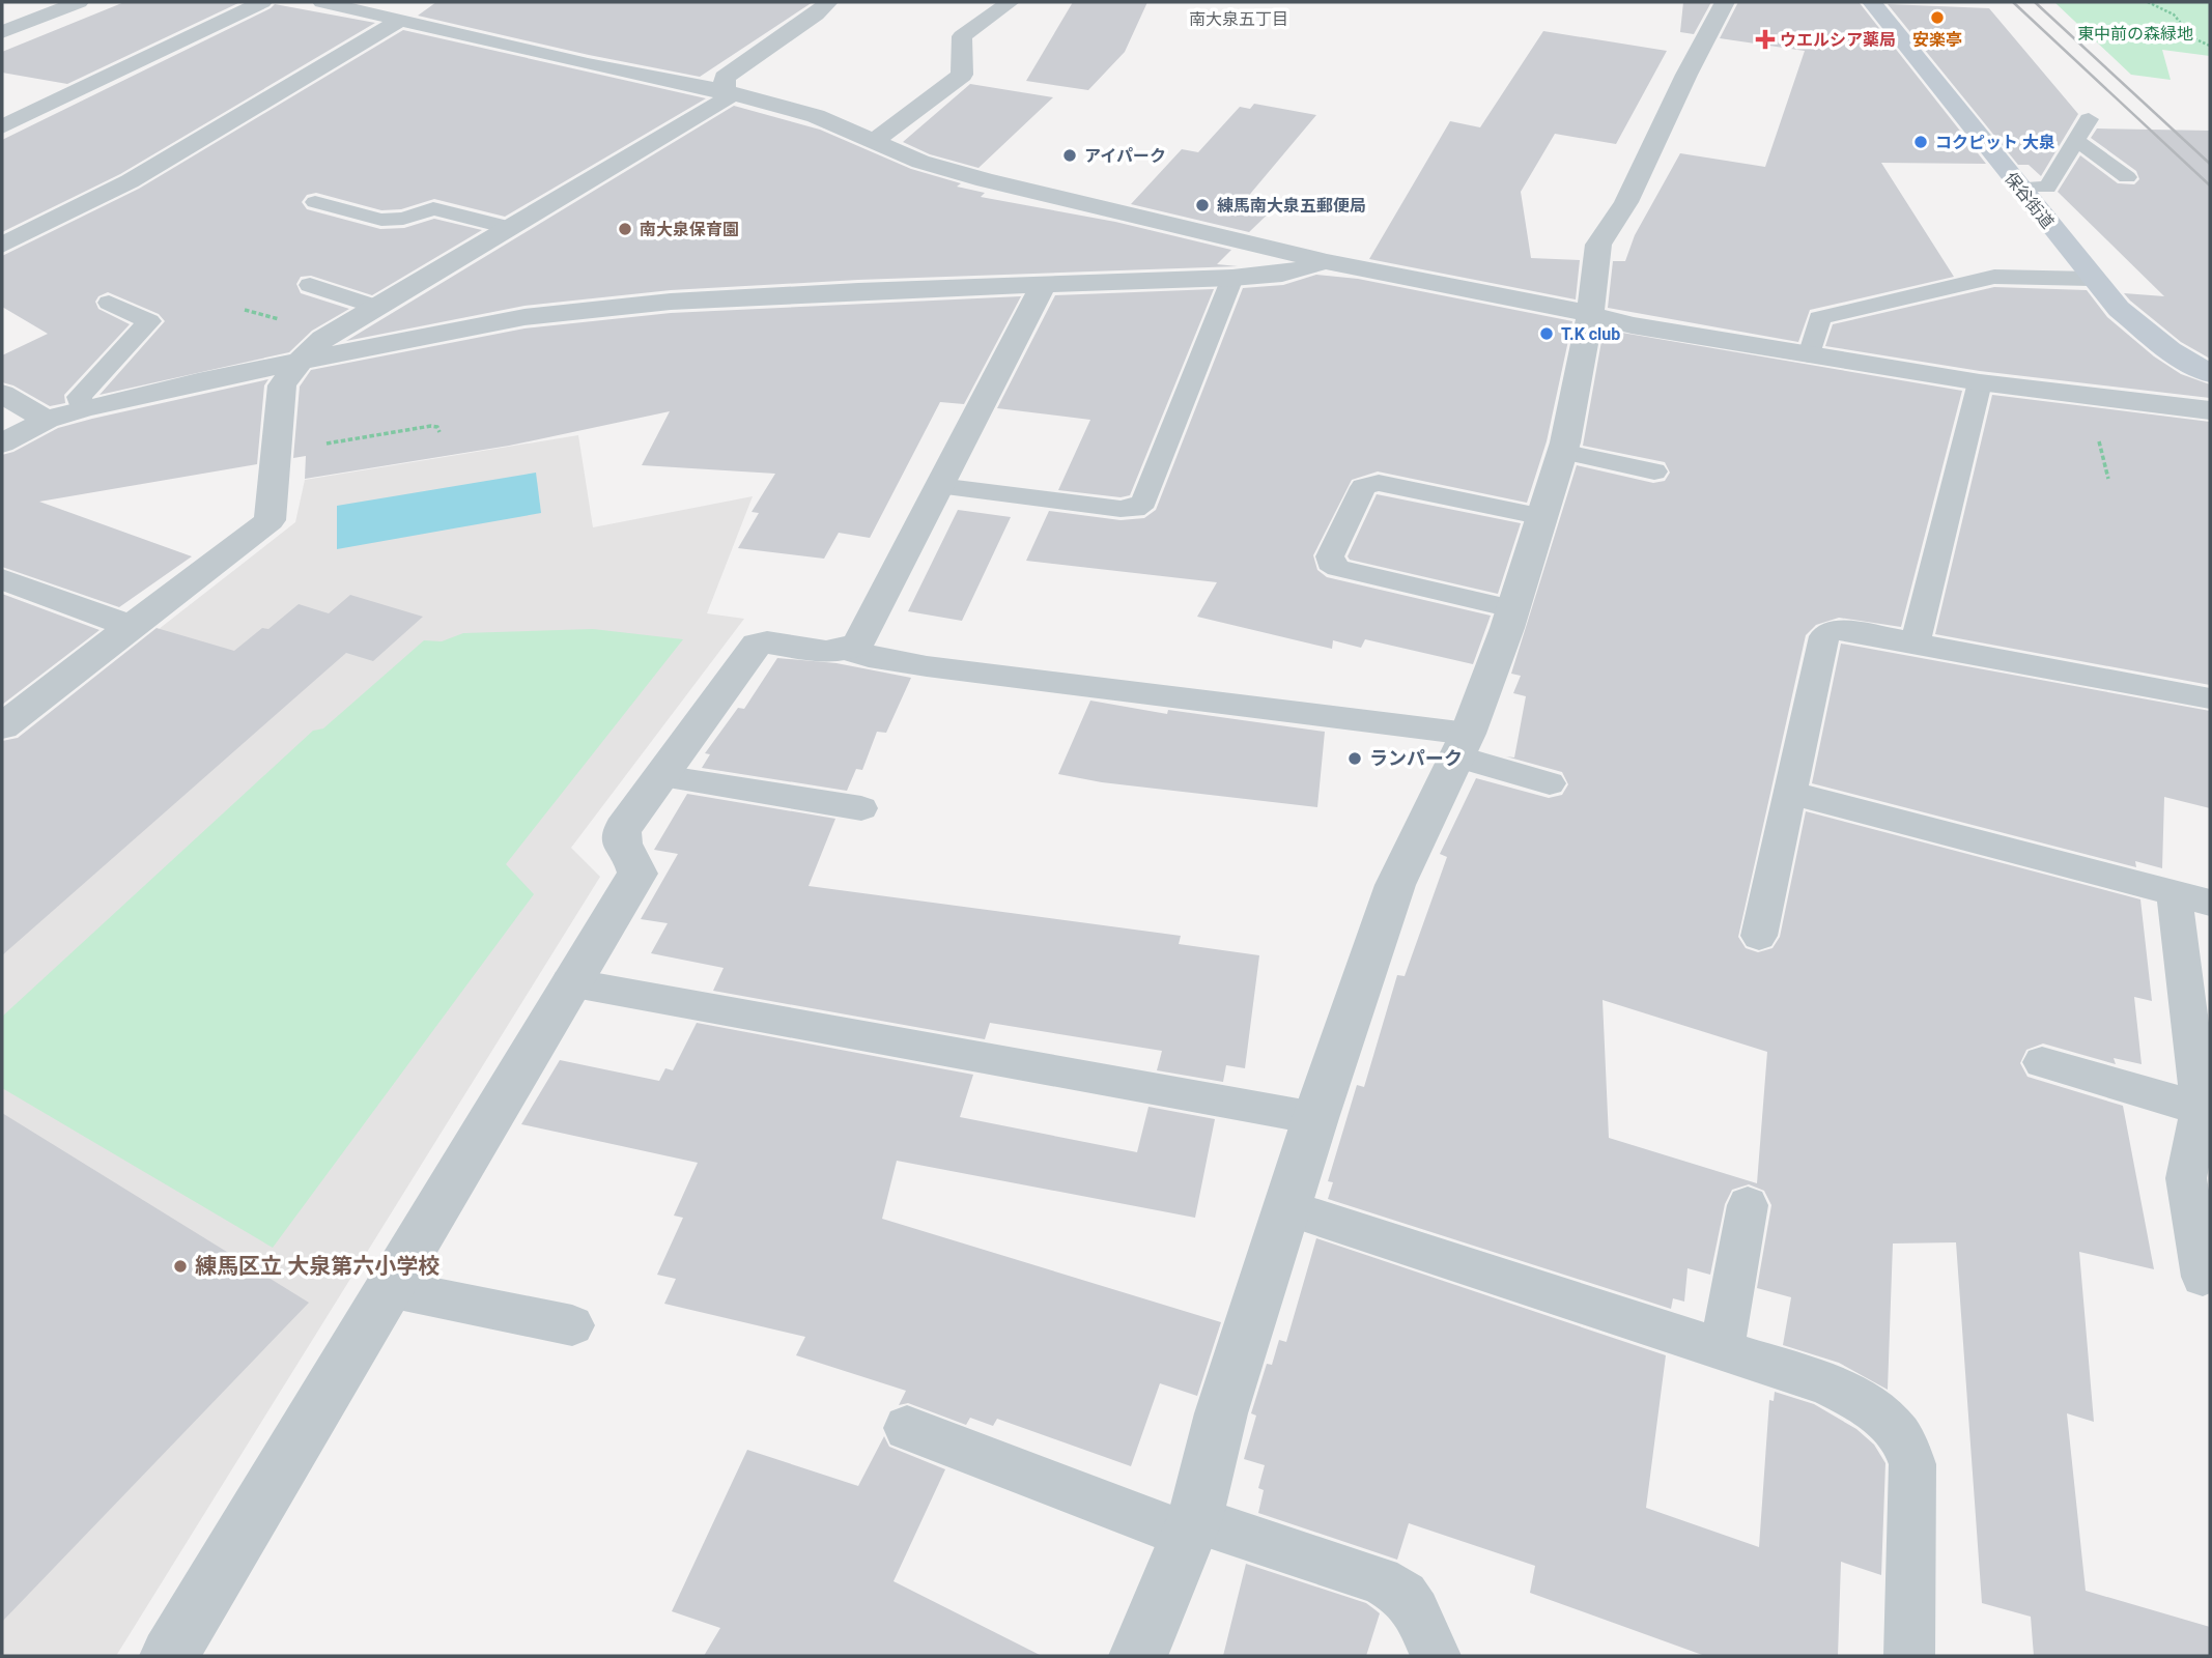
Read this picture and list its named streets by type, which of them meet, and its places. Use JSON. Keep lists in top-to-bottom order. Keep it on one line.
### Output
{"streets":{"main road":["保谷街道"]},"districts":["南大泉五丁目"],"parks":["東中前の森緑地"],"places":{"other":["安楽亭","コクピット 大泉","アイパーク","練馬南大泉五郵便局","南大泉保育園","T.K club","ランパーク","練馬区立 大泉第六小学校"],"health":["ウエルシア薬局"]}}
